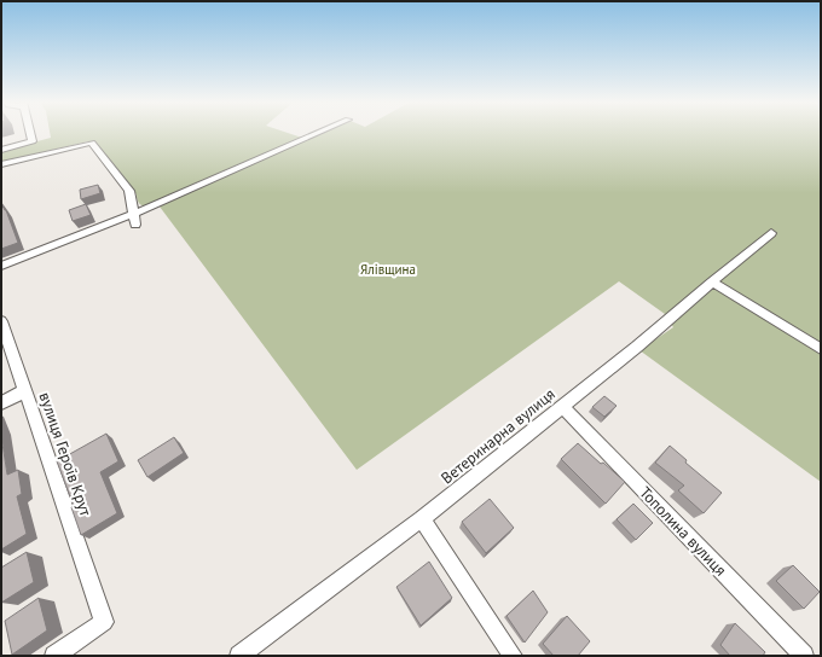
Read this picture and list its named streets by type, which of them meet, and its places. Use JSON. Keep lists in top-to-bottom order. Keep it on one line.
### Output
{"streets":{"street":["Ветеринарна вулиця","вулиця Героїв Крут","Тополина вулиця"]},"crossings":[["Ветеринарна вулиця","Тополина вулиця"]],"parks":["Ялівщина"]}
